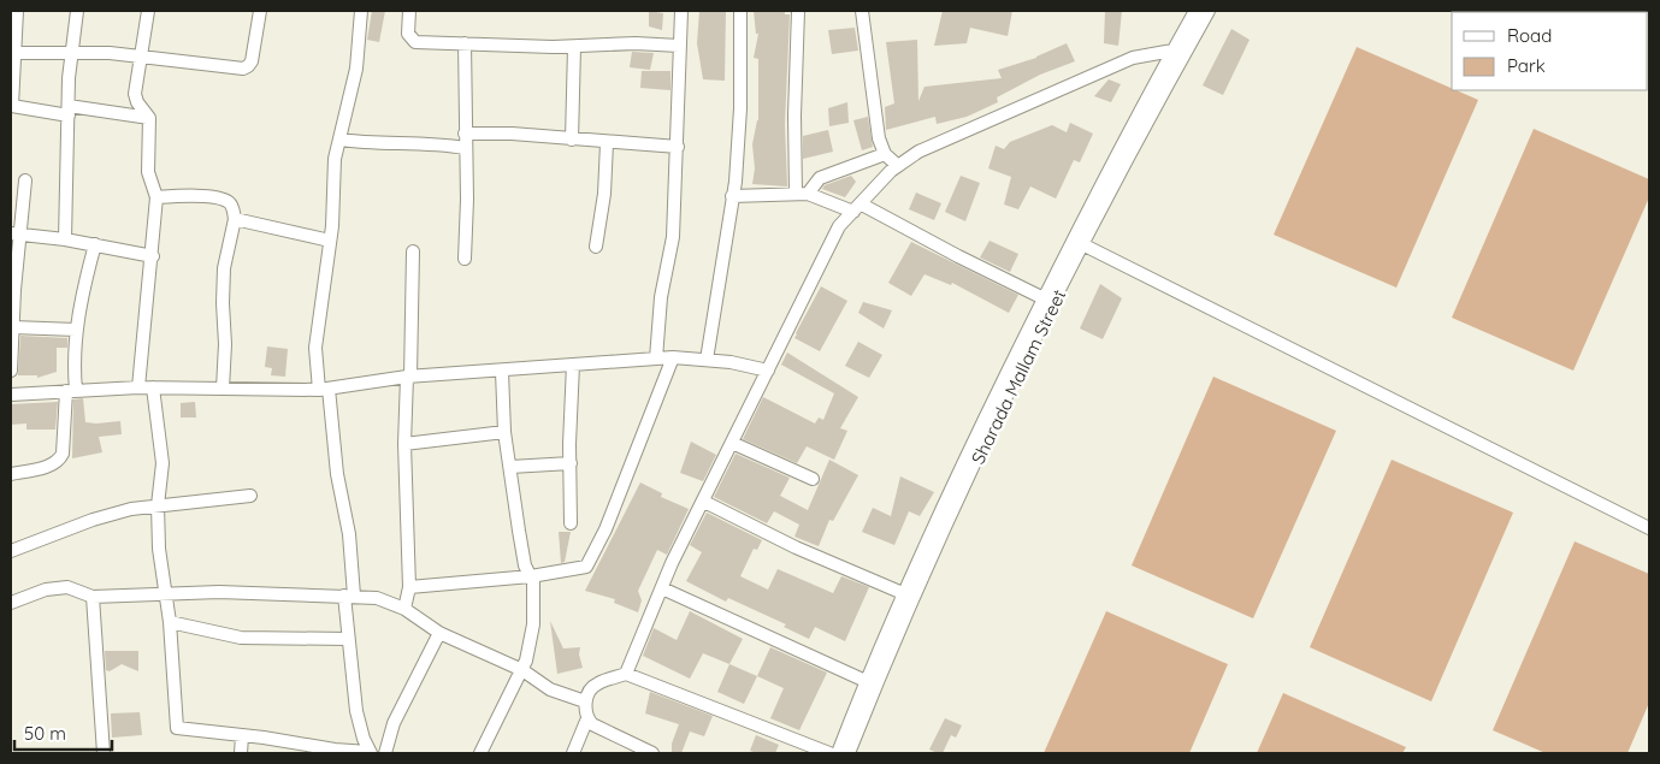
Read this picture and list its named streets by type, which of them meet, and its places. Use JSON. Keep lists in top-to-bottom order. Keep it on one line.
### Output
{"streets":{"street":["Sharada Mallam Street"]},"legend":["Road","Park"],"scale_bar":"50 m"}
